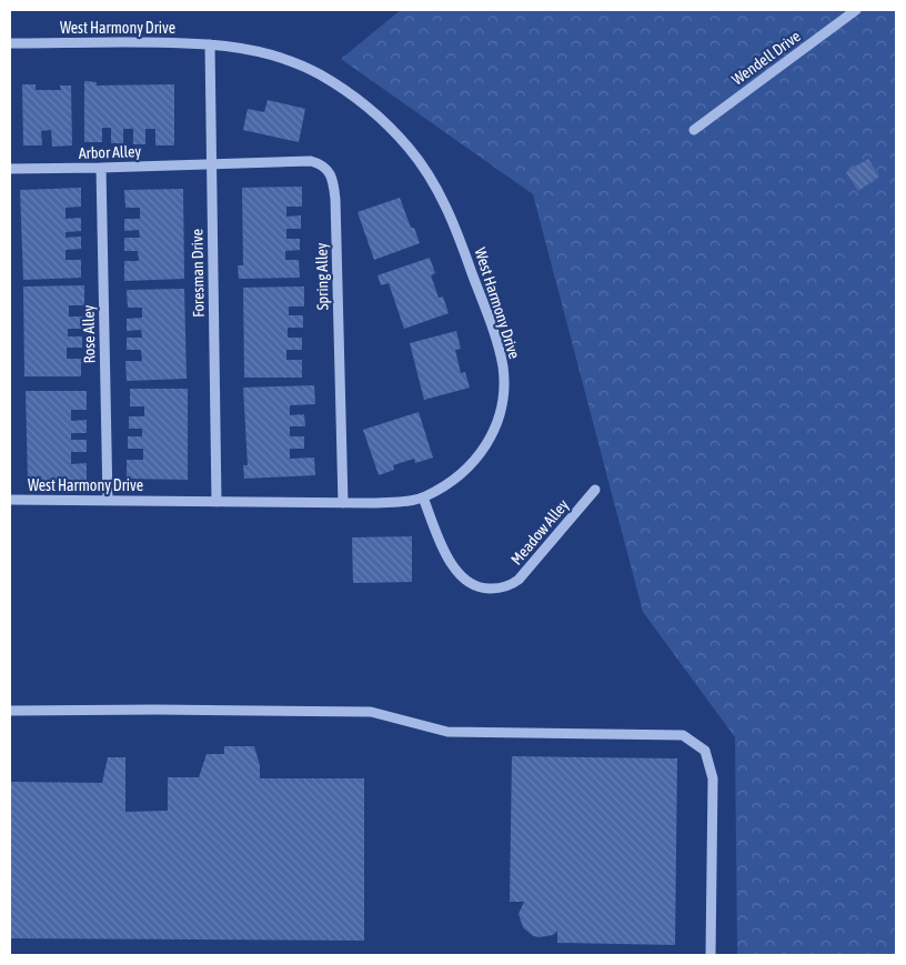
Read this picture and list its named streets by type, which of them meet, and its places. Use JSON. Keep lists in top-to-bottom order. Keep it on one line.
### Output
{"streets":{"street":["West Harmony Drive","Wendell Drive","Arbor Alley","Foresman Drive","Spring Alley","Rose Alley","Meadow Alley"]},"crossings":[["West Harmony Drive","Foresman Drive"],["West Harmony Drive","Spring Alley"],["West Harmony Drive","Rose Alley"],["West Harmony Drive","Meadow Alley"],["Arbor Alley","Foresman Drive"],["Arbor Alley","Spring Alley"],["Arbor Alley","Rose Alley"],["Foresman Drive","Spring Alley"]]}
